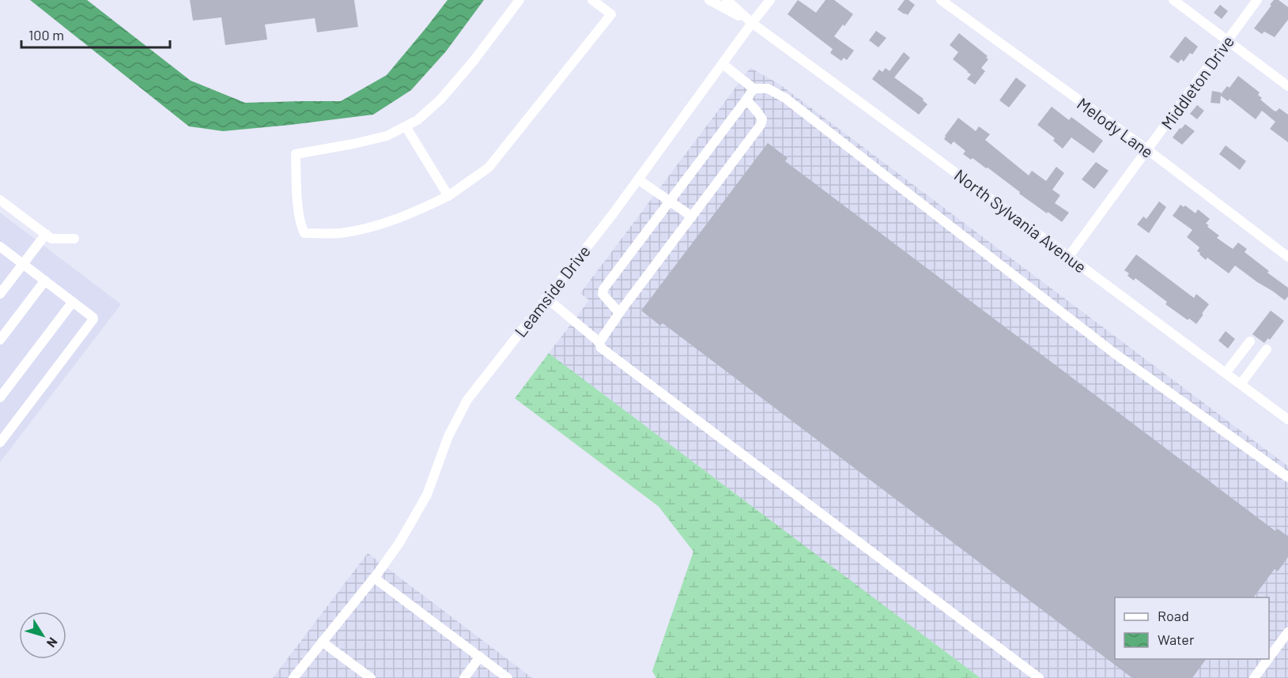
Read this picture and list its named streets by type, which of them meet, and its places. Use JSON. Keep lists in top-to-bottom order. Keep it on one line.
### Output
{"streets":{"street":["Middleton Drive","Melody Lane","North Sylvania Avenue","Leamside Drive"]},"crossings":[["Middleton Drive","Melody Lane"],["Middleton Drive","North Sylvania Avenue"],["North Sylvania Avenue","Leamside Drive"]],"legend":["Road","Water"],"scale_bar":"100 m","north":"bottom right"}
